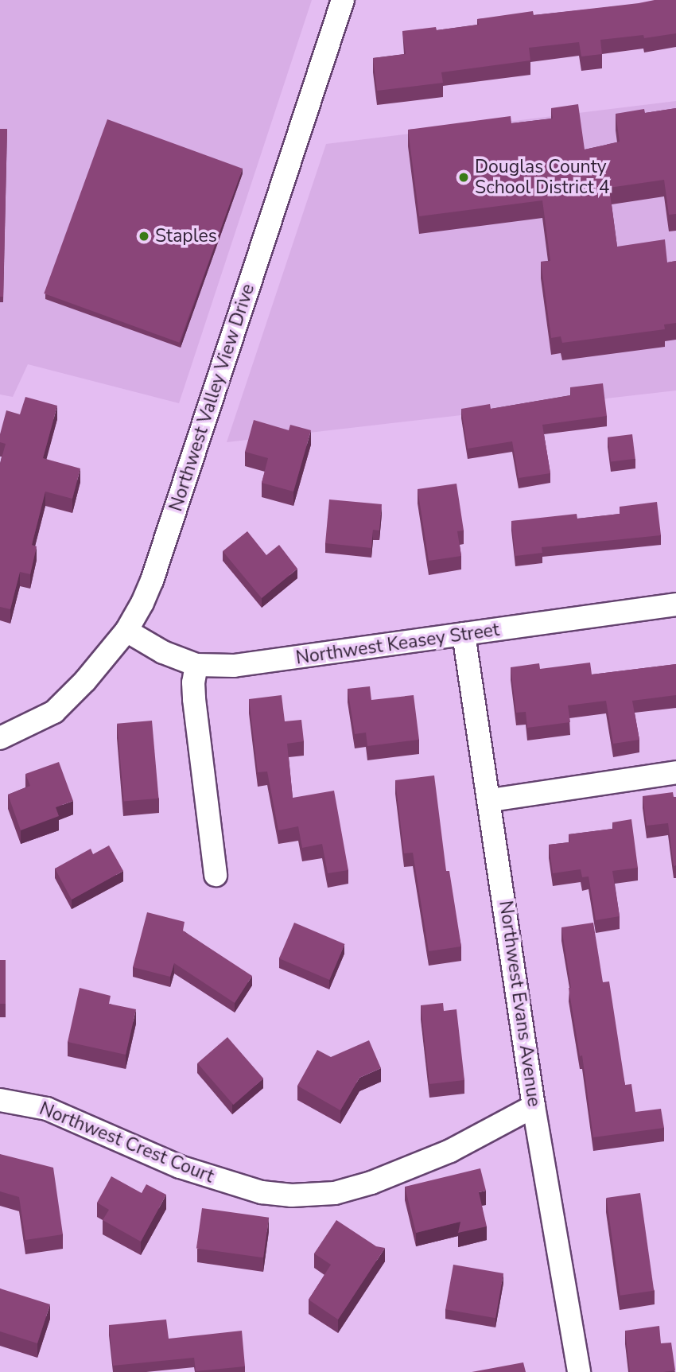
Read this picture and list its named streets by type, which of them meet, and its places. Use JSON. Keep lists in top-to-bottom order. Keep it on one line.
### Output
{"streets":{"street":["Northwest Valley View Drive","Northwest Keasey Street","Northwest Evans Avenue","Northwest Crest Court"]},"crossings":[["Northwest Valley View Drive","Northwest Keasey Street"],["Northwest Keasey Street","Northwest Evans Avenue"],["Northwest Evans Avenue","Northwest Crest Court"]],"places":["Douglas County School District 4","Staples"]}
